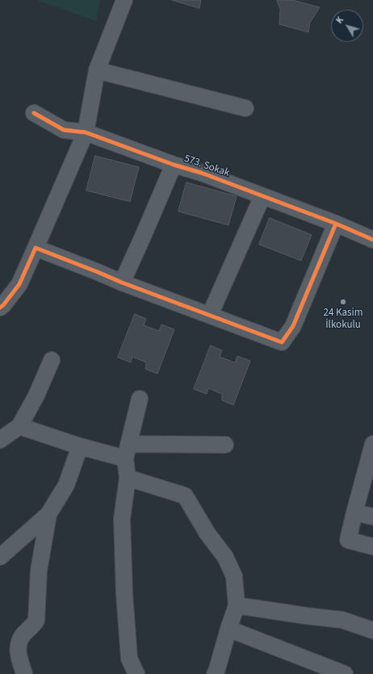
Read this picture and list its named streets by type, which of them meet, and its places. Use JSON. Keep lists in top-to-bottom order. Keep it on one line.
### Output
{"streets":{"street":["573. Sokak"]},"places":["24 Kasim İlkokulu"],"north":"top left"}
